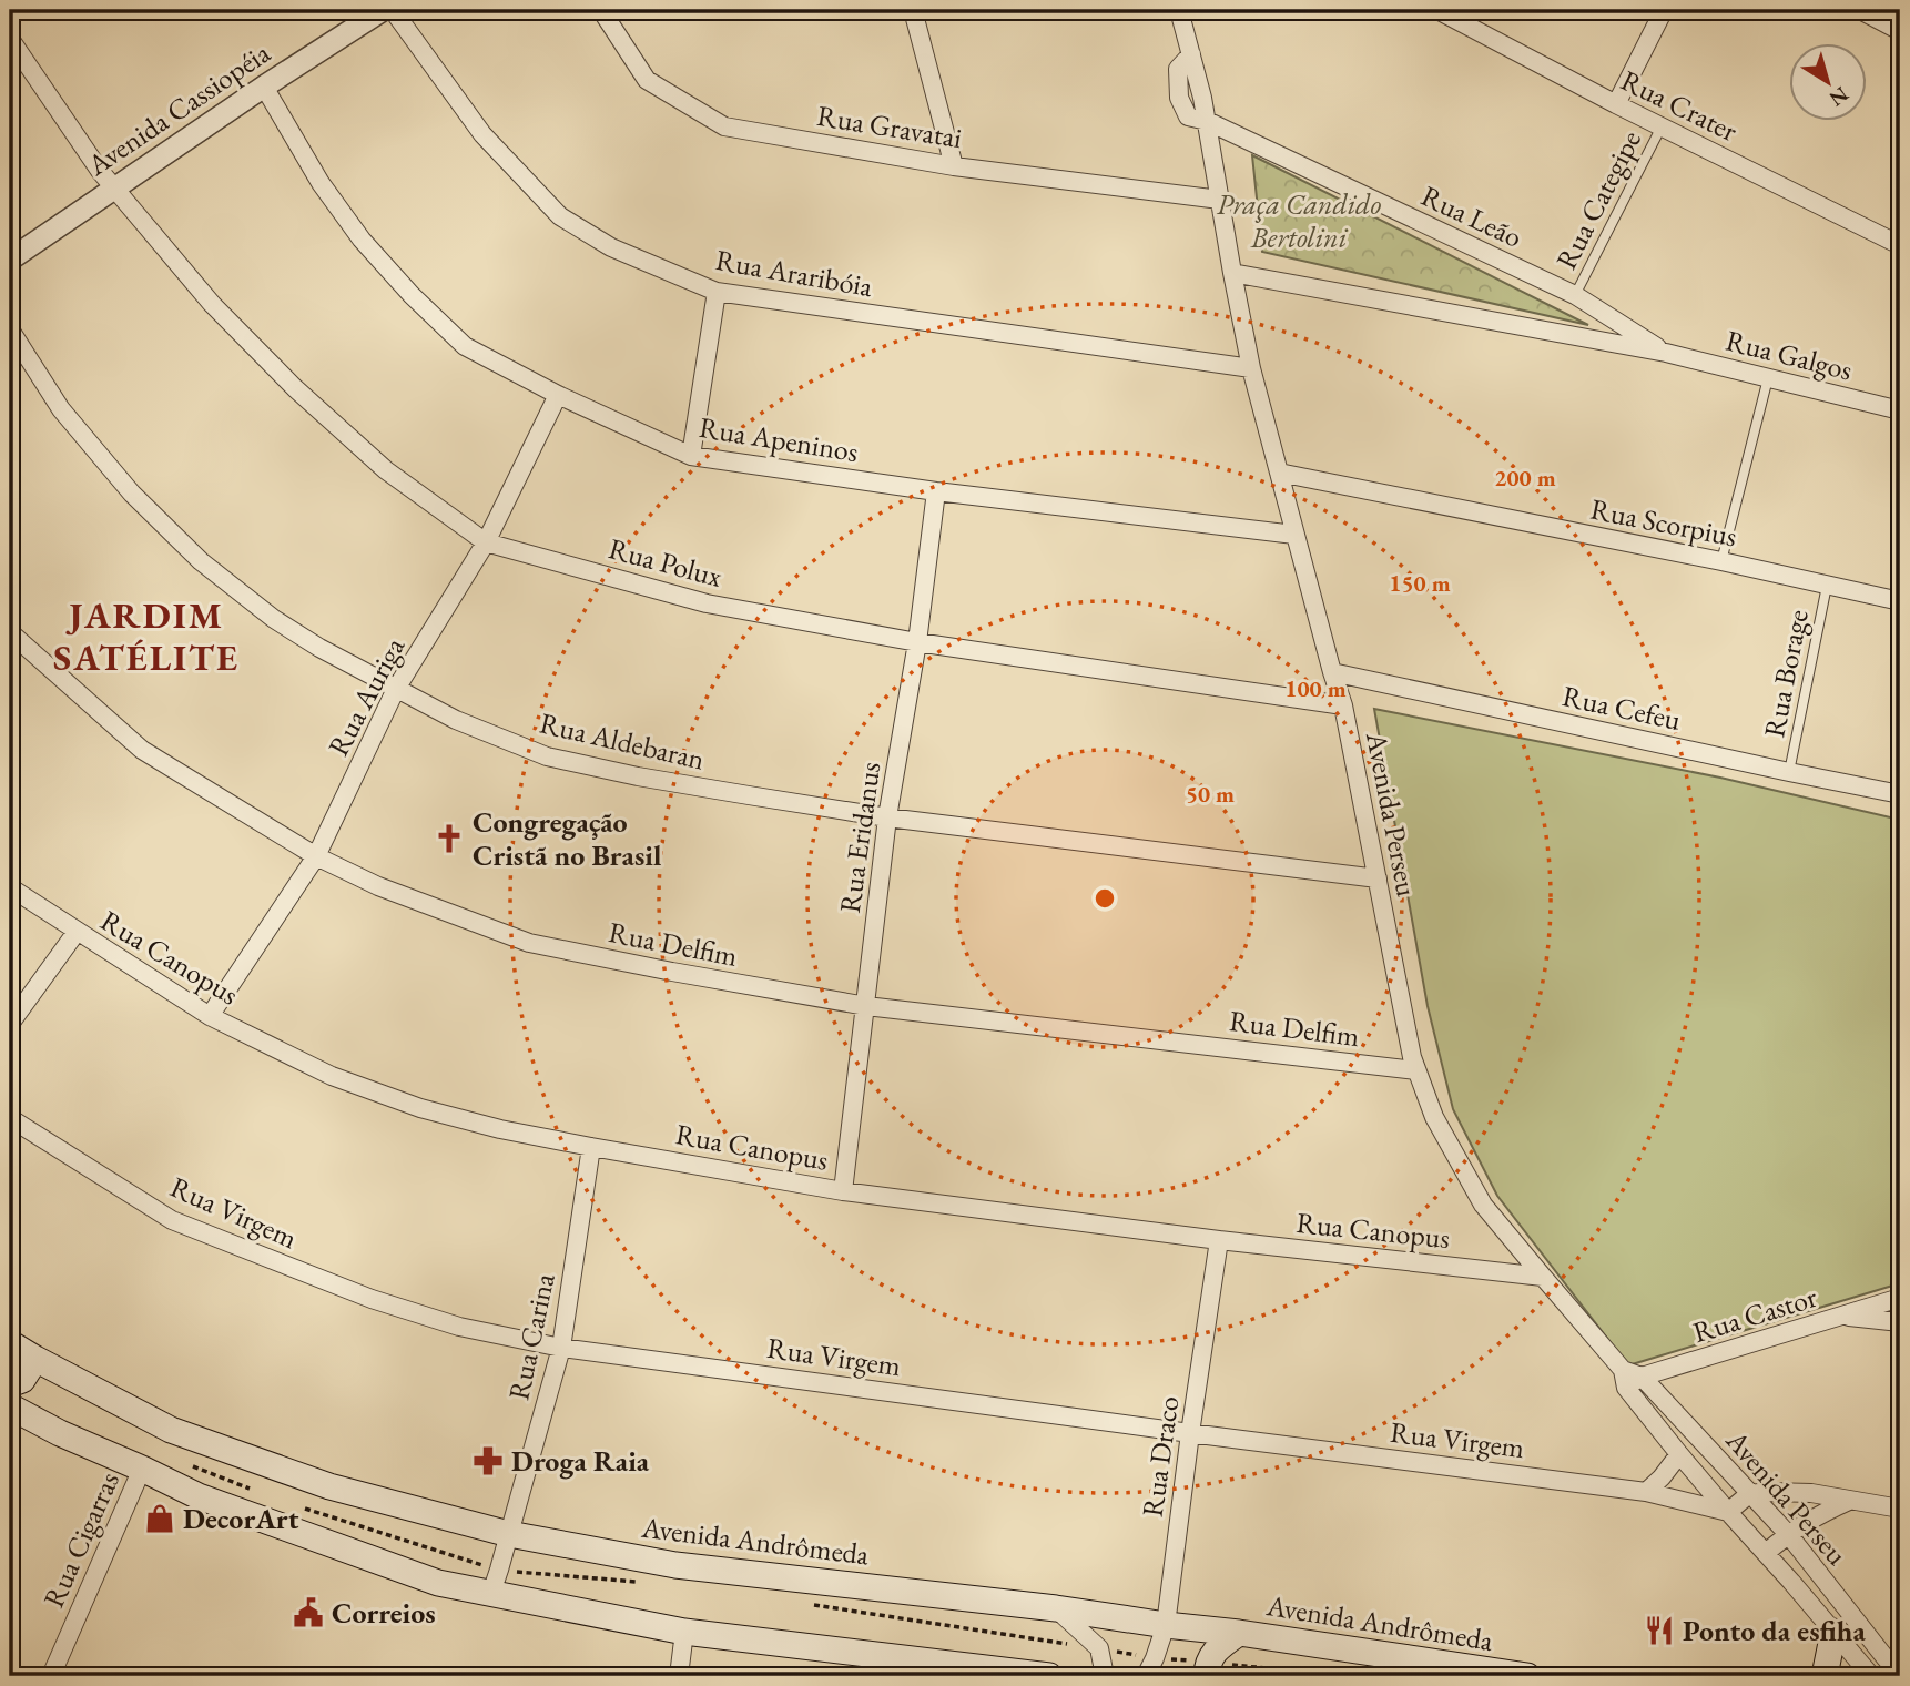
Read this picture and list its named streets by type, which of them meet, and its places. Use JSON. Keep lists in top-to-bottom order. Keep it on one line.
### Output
{"streets":{"main road":["Avenida Andrômeda"],"street":["Rua Crater","Avenida Cassiopéia","Rua Gravatai","Rua Leão","Rua Araribóia","Rua Galgos","Rua Apeninos","Rua Scorpius","Rua Polux","Rua Auriga","Rua Cefeu","Rua Aldebaran","Avenida Perseu","Rua Eridanus","Rua Delfim","Rua Canopus","Rua Virgem","Rua Castor","Rua Carina","Rua Draco","Rua Cigarras"],"lane":["Rua Categipe","Rua Borage"]},"crossings":[["Rua Crater","Rua Categipe"],["Avenida Cassiopéia","Rua Apeninos"],["Avenida Cassiopéia","Rua Polux"],["Rua Gravatai","Avenida Perseu"],["Rua Categipe","Rua Leão"],["Rua Leão","Rua Galgos"],["Rua Leão","Avenida Perseu"],["Rua Araribóia","Avenida Perseu"],["Rua Apeninos","Rua Auriga"],["Rua Apeninos","Avenida Perseu"],["Rua Apeninos","Rua Eridanus"],["Rua Scorpius","Rua Borage"],["Rua Scorpius","Avenida Perseu"],["Rua Polux","Rua Auriga"],["Rua Polux","Avenida Perseu"],["Rua Polux","Rua Eridanus"],["Rua Borage","Rua Cefeu"],["Rua Auriga","Rua Aldebaran"],["Rua Auriga","Rua Delfim"],["Rua Auriga","Rua Canopus"],["Rua Cefeu","Avenida Perseu"],["Rua Aldebaran","Avenida Perseu"],["Rua Aldebaran","Rua Eridanus"],["Avenida Perseu","Rua Delfim"],["Avenida Perseu","Rua Canopus"],["Avenida Perseu","Rua Virgem"],["Avenida Perseu","Rua Castor"],["Rua Eridanus","Rua Delfim"],["Rua Eridanus","Rua Canopus"],["Rua Canopus","Rua Carina"],["Rua Canopus","Rua Draco"],["Rua Virgem","Rua Carina"],["Rua Virgem","Rua Draco"],["Rua Carina","Avenida Andrômeda"],["Rua Draco","Avenida Andrômeda"]],"districts":["JARDIM SATÉLITE"],"parks":["Praça Candido Bertolini"],"places":{"church":["Congregação Cristã no Brasil"],"pharmacy":["Droga Raia"],"shop":["DecorArt"],"public building":["Correios"],"restaurant":["Ponto da esfiha"]},"north":"bottom right","rings":["200 m","150 m","100 m","50 m"]}
